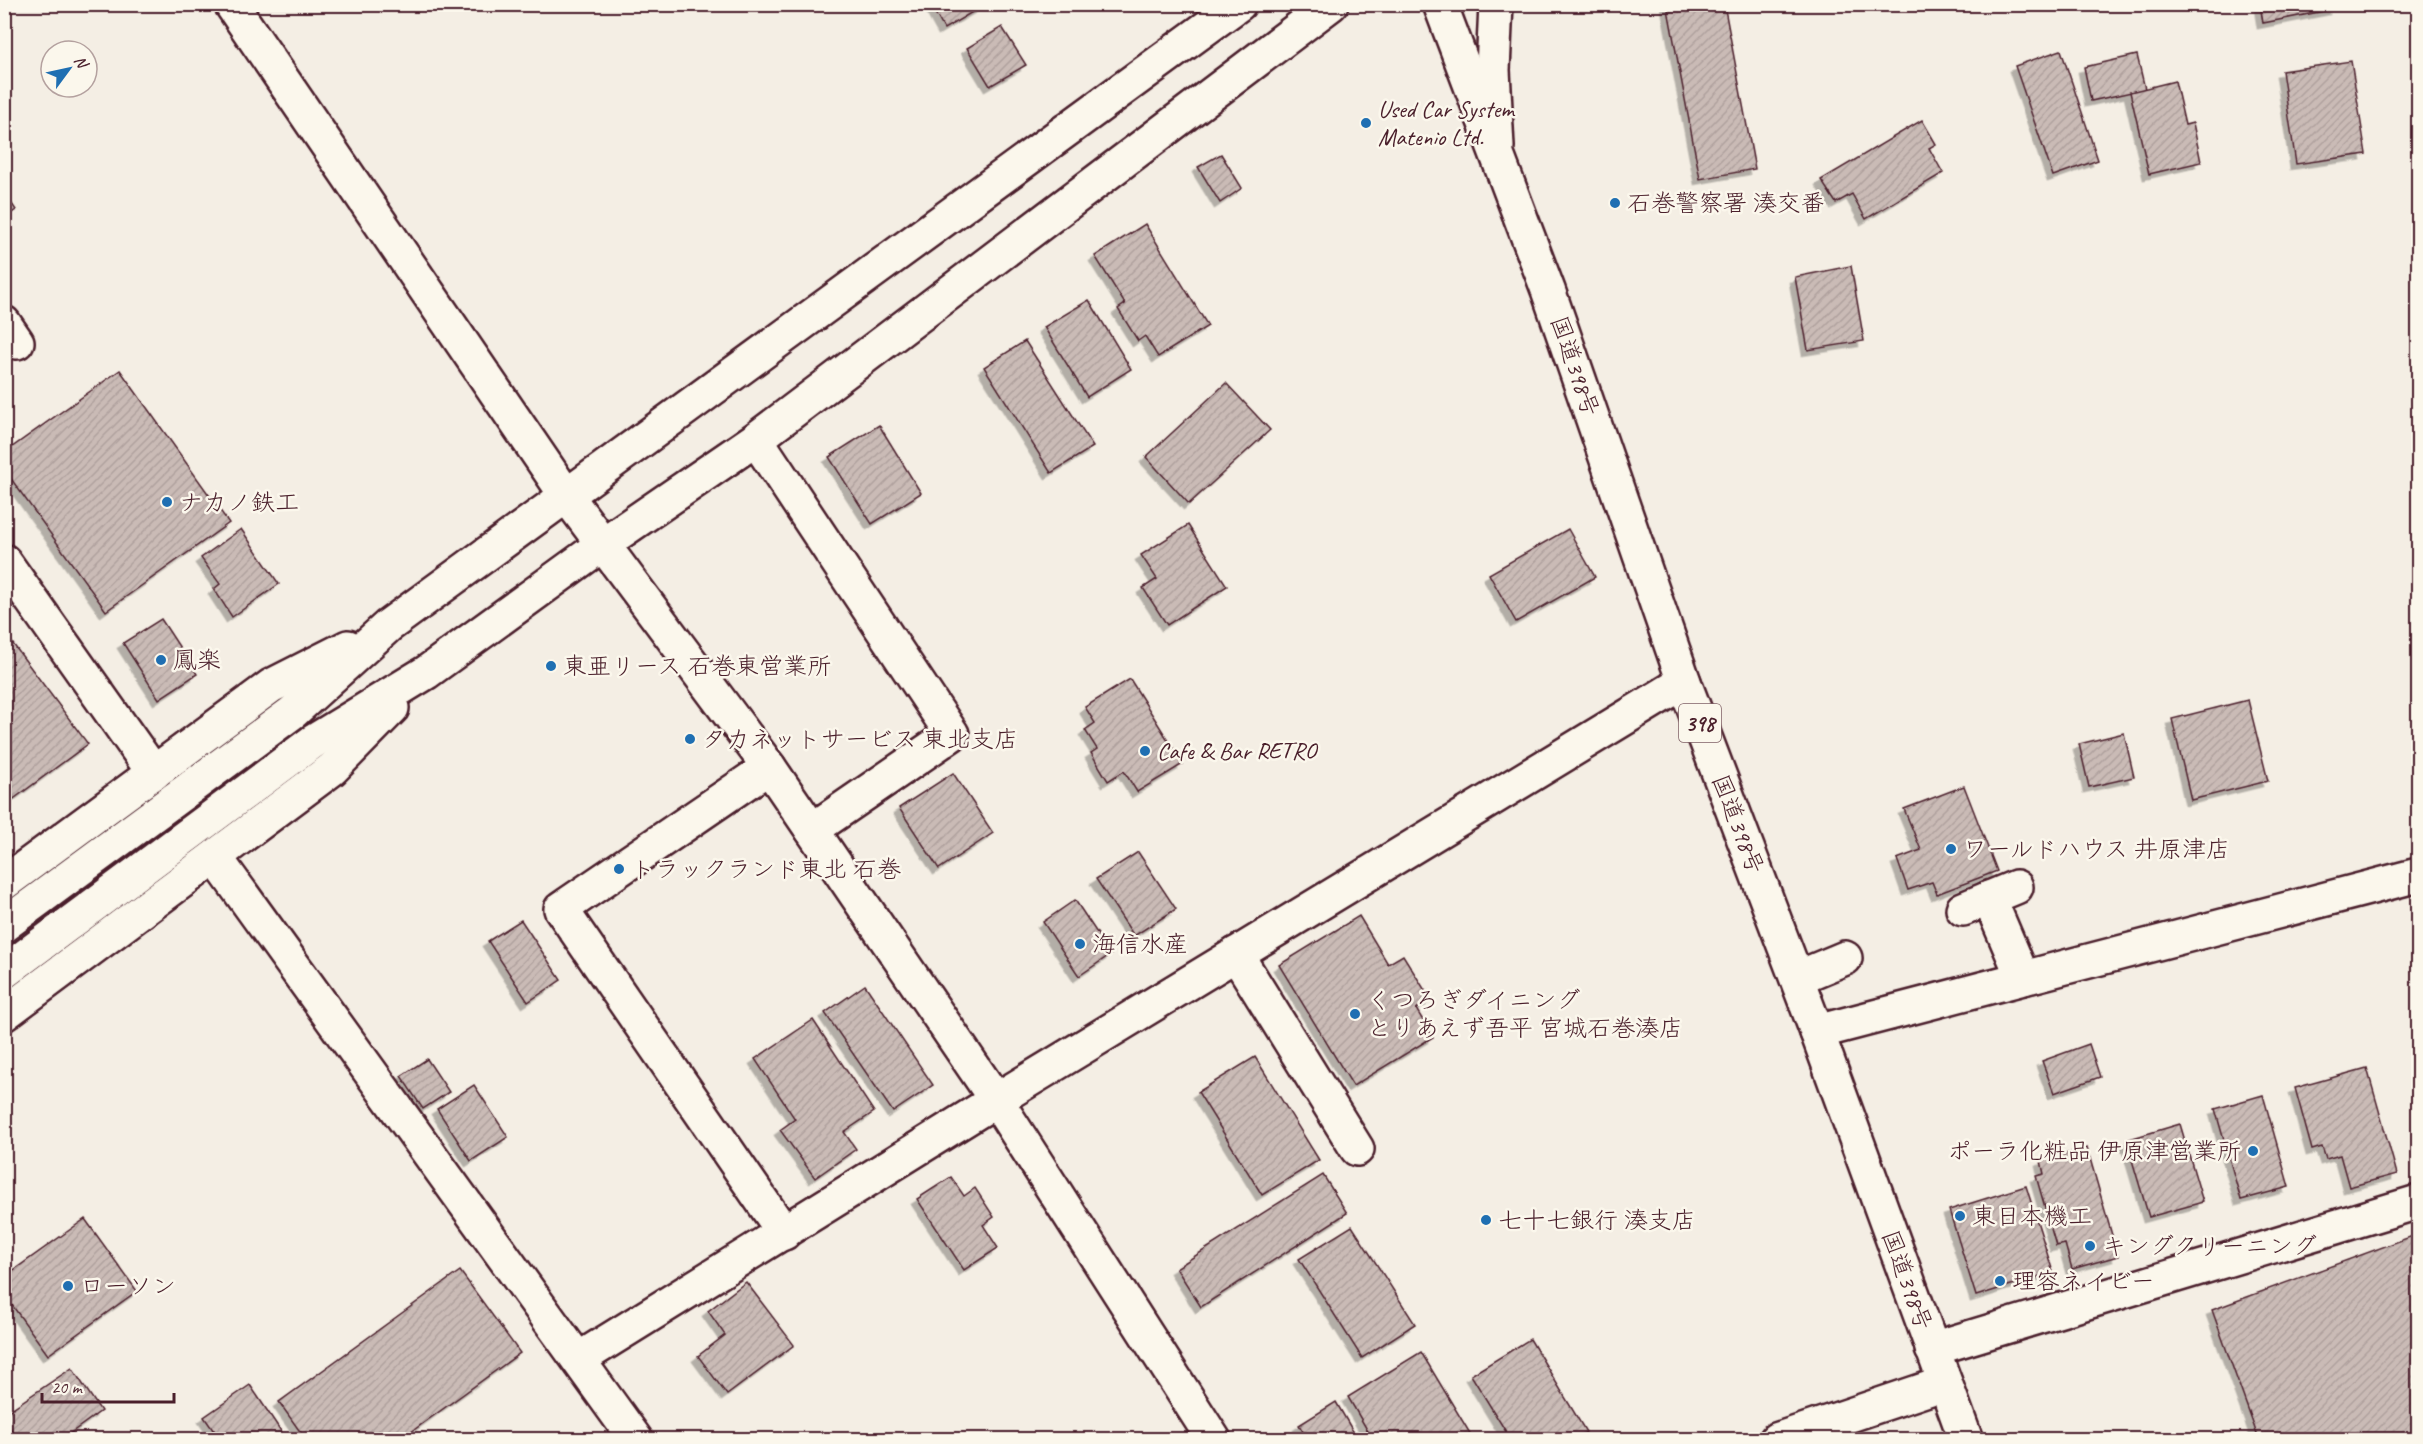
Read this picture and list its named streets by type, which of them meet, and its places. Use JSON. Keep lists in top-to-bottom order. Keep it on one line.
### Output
{"streets":{"main road":["国道398号","398"]},"places":["Used Car System Matenio Ltd.","石巻警察署 湊交番","ナカノ鉄工","鳳楽","東亜リース 石巻東営業所","タカネットサービス 東北支店","Cafe & Bar RETRO","ワールドハウス 井原津店","トラックランド東北 石巻","海信水産","くつろぎダイニング とりあえず吾平 宮城石巻湊店","ポーラ化粧品 伊原津営業所","東日本機工","七十七銀行 湊支店","キングクリーニング","理容ネイビー","ローソン"],"scale_bar":"20 m","north":"top right"}
